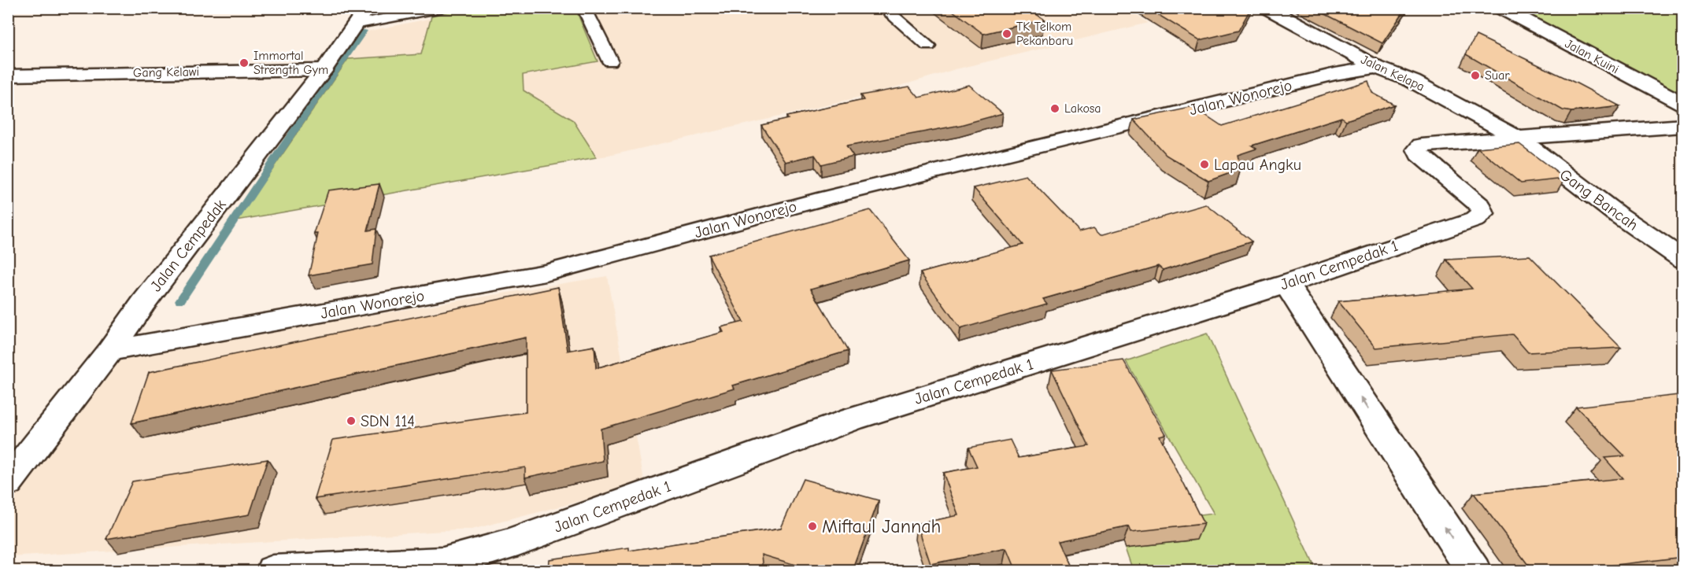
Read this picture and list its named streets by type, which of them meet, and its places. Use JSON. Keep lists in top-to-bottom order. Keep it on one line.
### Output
{"streets":{"street":["Jalan Kuini","Gang Kelawi","Jalan Kelapa","Jalan Wonorejo","Gang Bancah","Jalan Cempedak","Jalan Cempedak 1"]},"crossings":[["Gang Kelawi","Jalan Cempedak"],["Jalan Kelapa","Jalan Wonorejo"],["Jalan Kelapa","Gang Bancah"],["Jalan Kelapa","Jalan Cempedak 1"],["Jalan Wonorejo","Jalan Cempedak"],["Gang Bancah","Jalan Cempedak 1"]],"places":["TK Telkom Pekanbaru","Immortal Strength Gym","Suar","Lakosa","Lapau Angku","SDN 114","Miftaul Jannah"]}
